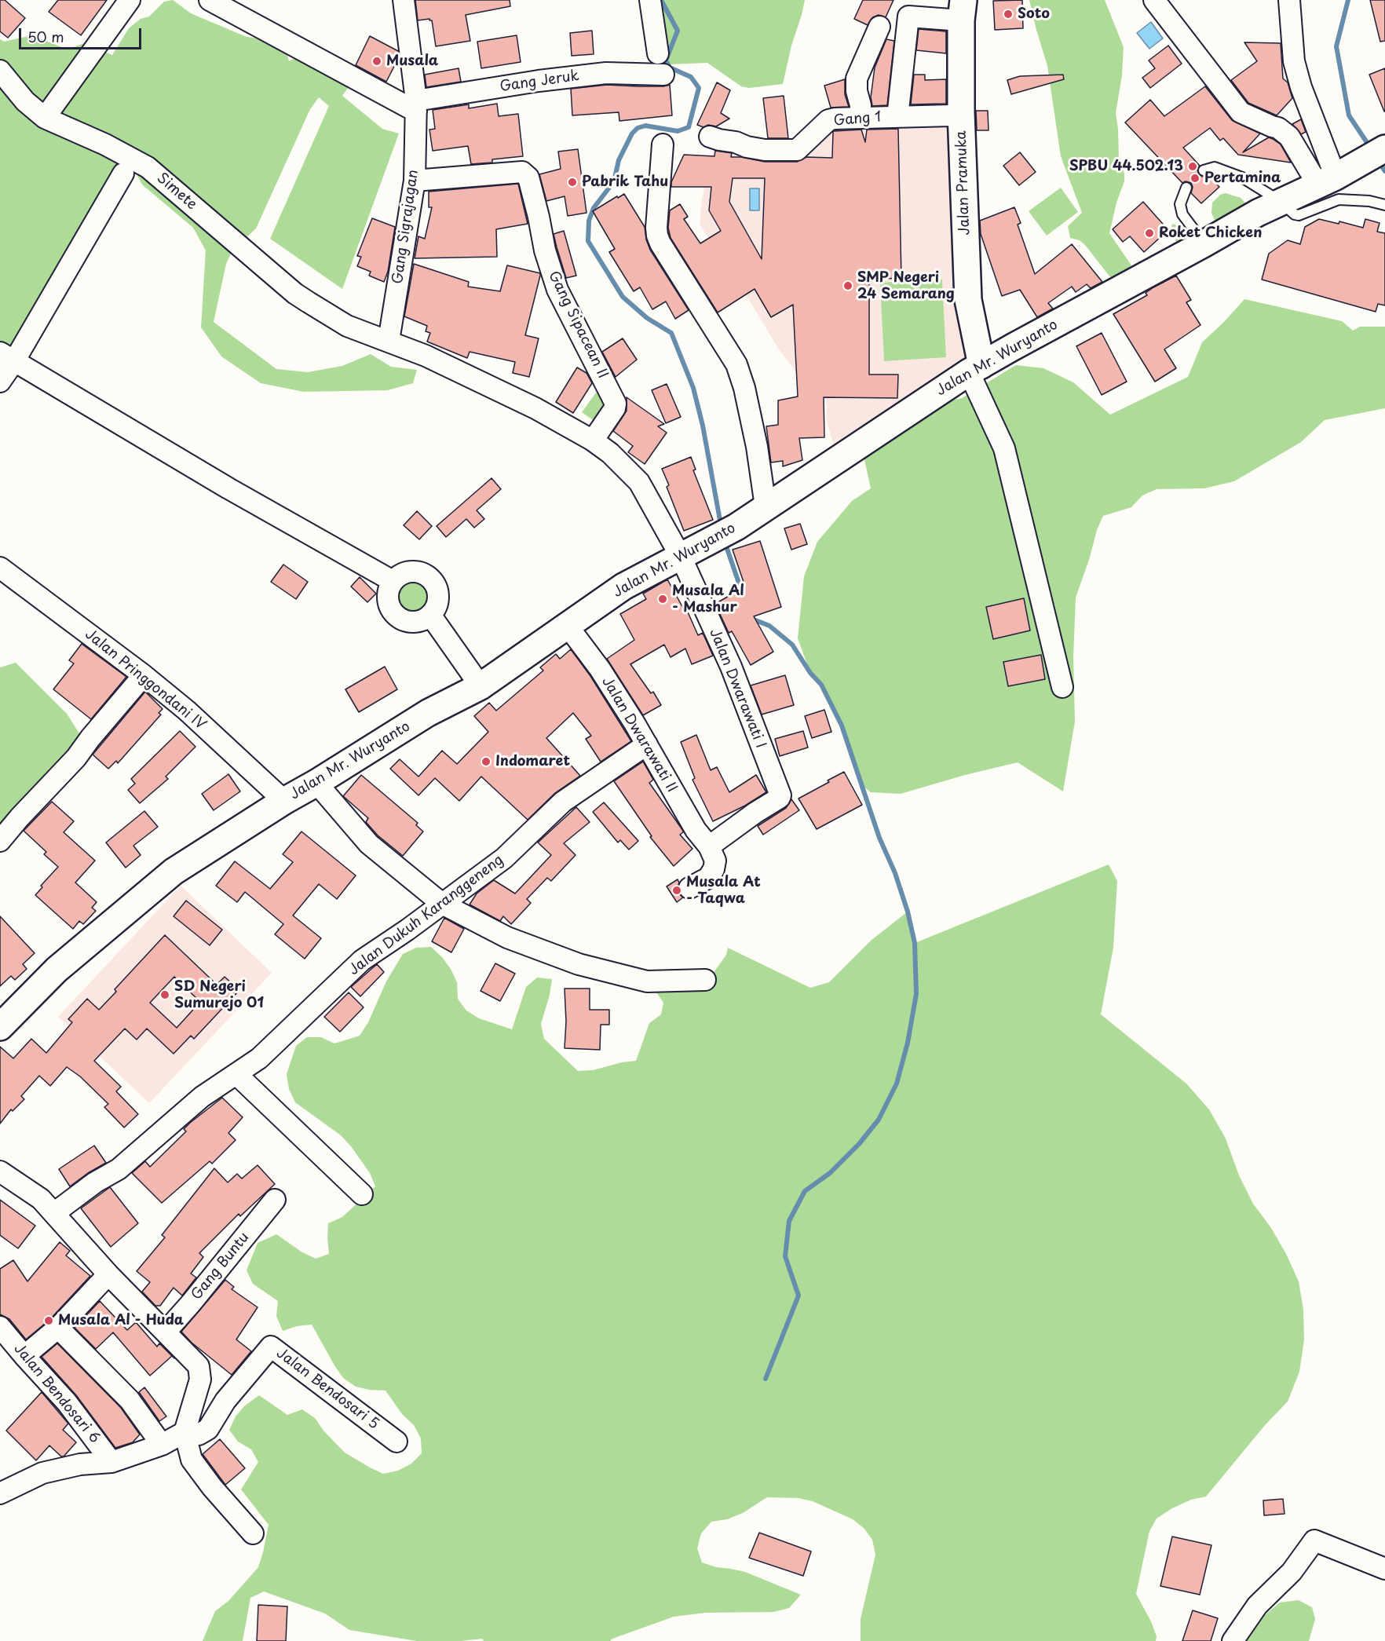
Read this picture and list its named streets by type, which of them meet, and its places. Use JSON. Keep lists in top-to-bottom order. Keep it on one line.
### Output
{"streets":{"main road":["Jalan Pramuka","Jalan Mr. Wuryanto"],"street":["Gang Jeruk","Gang 1","Simete","Gang Sigrajagan","Gang Sipacean II","Jalan Pringgondani IV","Jalan Dwarawati I","Jalan Dwarawati II","Jalan Dukuh Karanggeneng","Gang Buntu","Jalan Bendosari 5","Jalan Bendosari 6"]},"crossings":[["Gang Jeruk","Gang Sigrajagan"],["Gang 1","Jalan Pramuka"],["Jalan Pramuka","Jalan Mr. Wuryanto"],["Simete","Gang Sigrajagan"],["Simete","Gang Sipacean II"],["Simete","Jalan Dwarawati I"],["Gang Sigrajagan","Gang Sipacean II"],["Gang Sipacean II","Jalan Dwarawati I"],["Jalan Mr. Wuryanto","Jalan Pringgondani IV"],["Jalan Mr. Wuryanto","Jalan Dwarawati I"],["Jalan Mr. Wuryanto","Jalan Dwarawati II"],["Jalan Dwarawati I","Jalan Dwarawati II"],["Jalan Dwarawati II","Jalan Dukuh Karanggeneng"]],"places":["Soto","Musala","SPBU 44.502.13","Pertamina","Pabrik Tahu","Roket Chicken","SMP Negeri 24 Semarang","Musala Al - Mashur","Indomaret","Musala At - Taqwa","SD Negeri Sumurejo 01","Musala Al - Huda"],"scale_bar":"50 m"}
